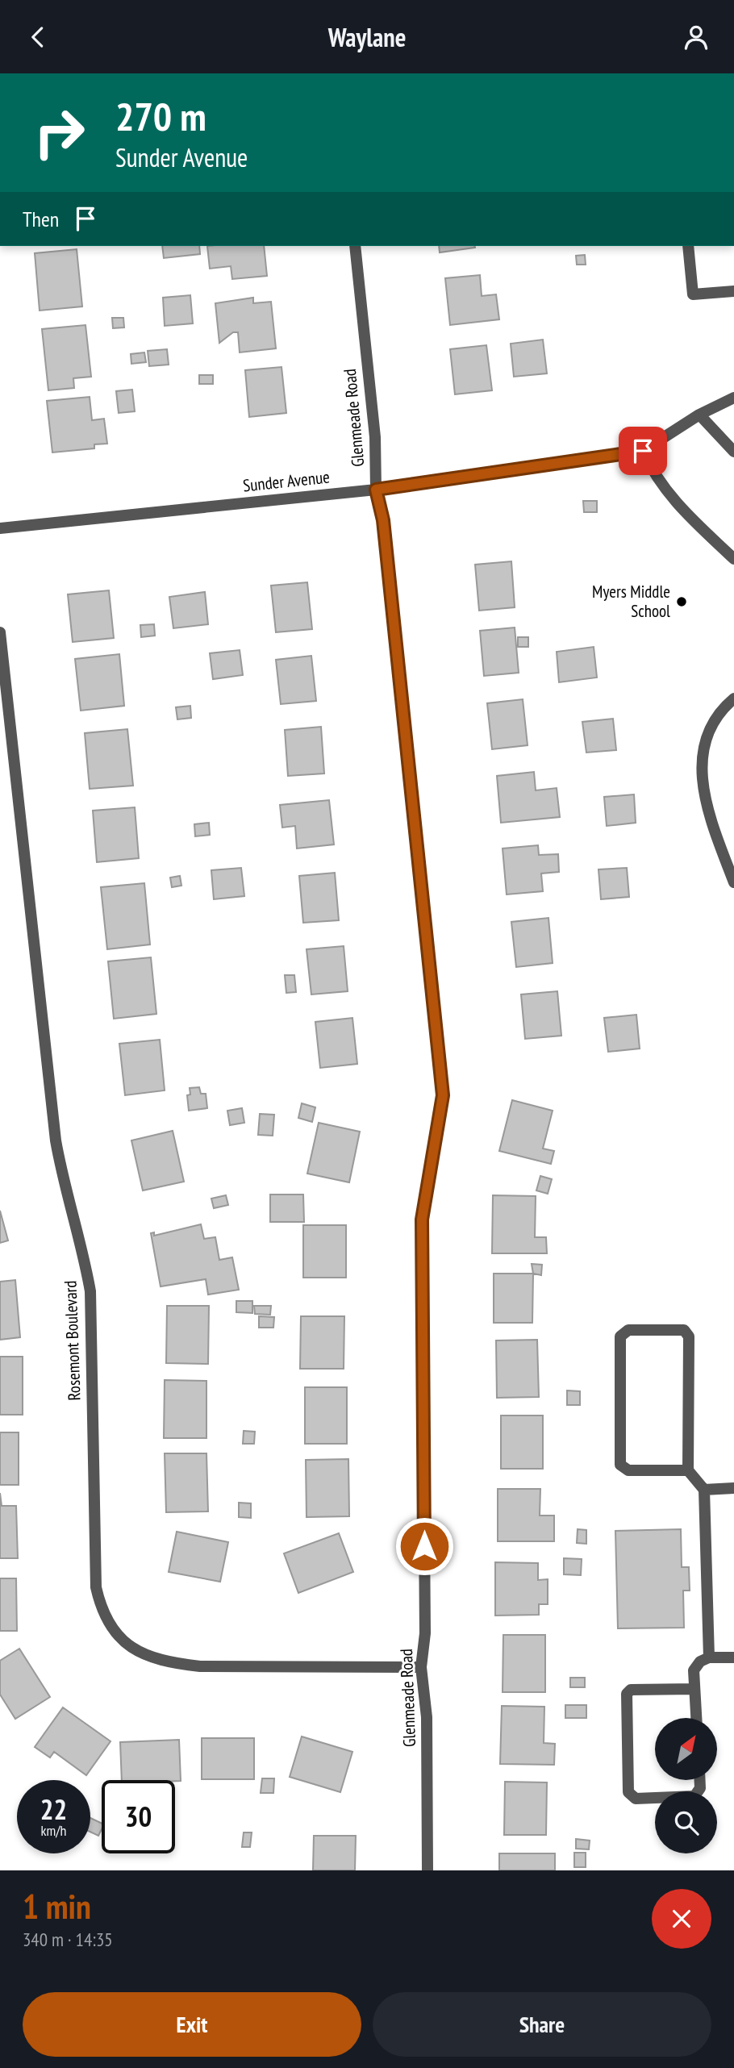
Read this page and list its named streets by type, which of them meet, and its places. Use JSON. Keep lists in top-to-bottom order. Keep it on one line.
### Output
{"streets":{"street":["Glenmeade Road","Sunder Avenue","Rosemont Boulevard"]},"crossings":[["Glenmeade Road","Sunder Avenue"],["Glenmeade Road","Rosemont Boulevard"]],"places":["Myers Middle School"],"north":"top right","page":{"header":"Waylane","turn":["270 m","Sunder Avenue"],"then":"Then","speed":"22 km/h","limit":"30","heading":["1 min","340 m · 14:35"],"buttons":["Exit","Share"]}}
